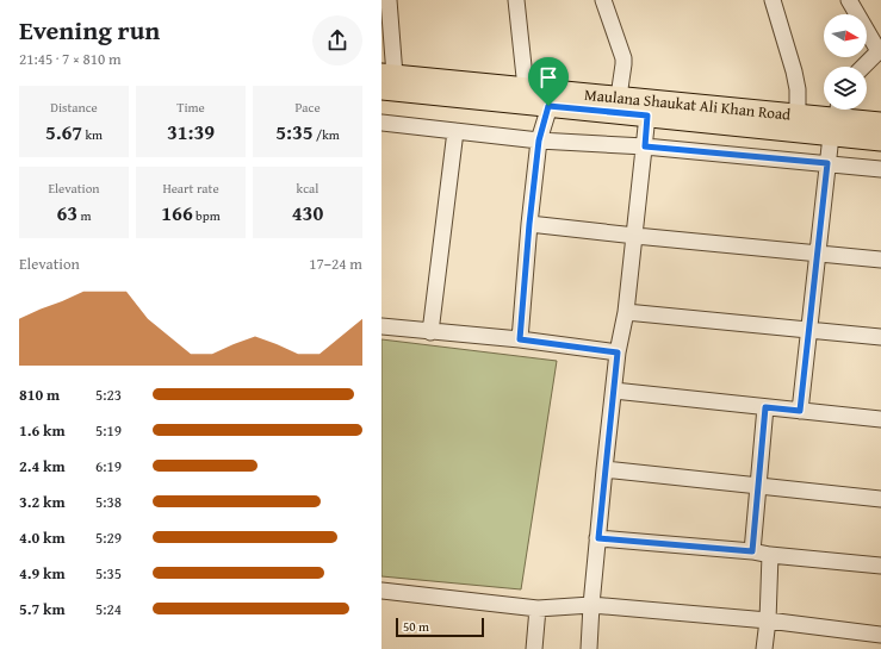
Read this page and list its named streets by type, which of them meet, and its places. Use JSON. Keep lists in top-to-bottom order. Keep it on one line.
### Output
{"streets":{"main road":["Maulana Shaukat Ali Khan Road"]},"scale_bar":"50 m","north":"right","page":{"heading":["Evening run","21:45 · 7 × 810 m"],"stats":[["Distance","5.67 km"],["Time","31:39"],["Pace","5:35 /km"],["Elevation","63 m"],["Heart rate","166 bpm"],["kcal","430"]],"chart":["Elevation","17–24 m"],"list":[{"name":"810 m","note":"5:23"},{"name":"1.6 km","note":"5:19"},{"name":"2.4 km","note":"6:19"},{"name":"3.2 km","note":"5:38"},{"name":"4.0 km","note":"5:29"},{"name":"4.9 km","note":"5:35"},{"name":"5.7 km","note":"5:24"}],"scale":"50 m"}}
